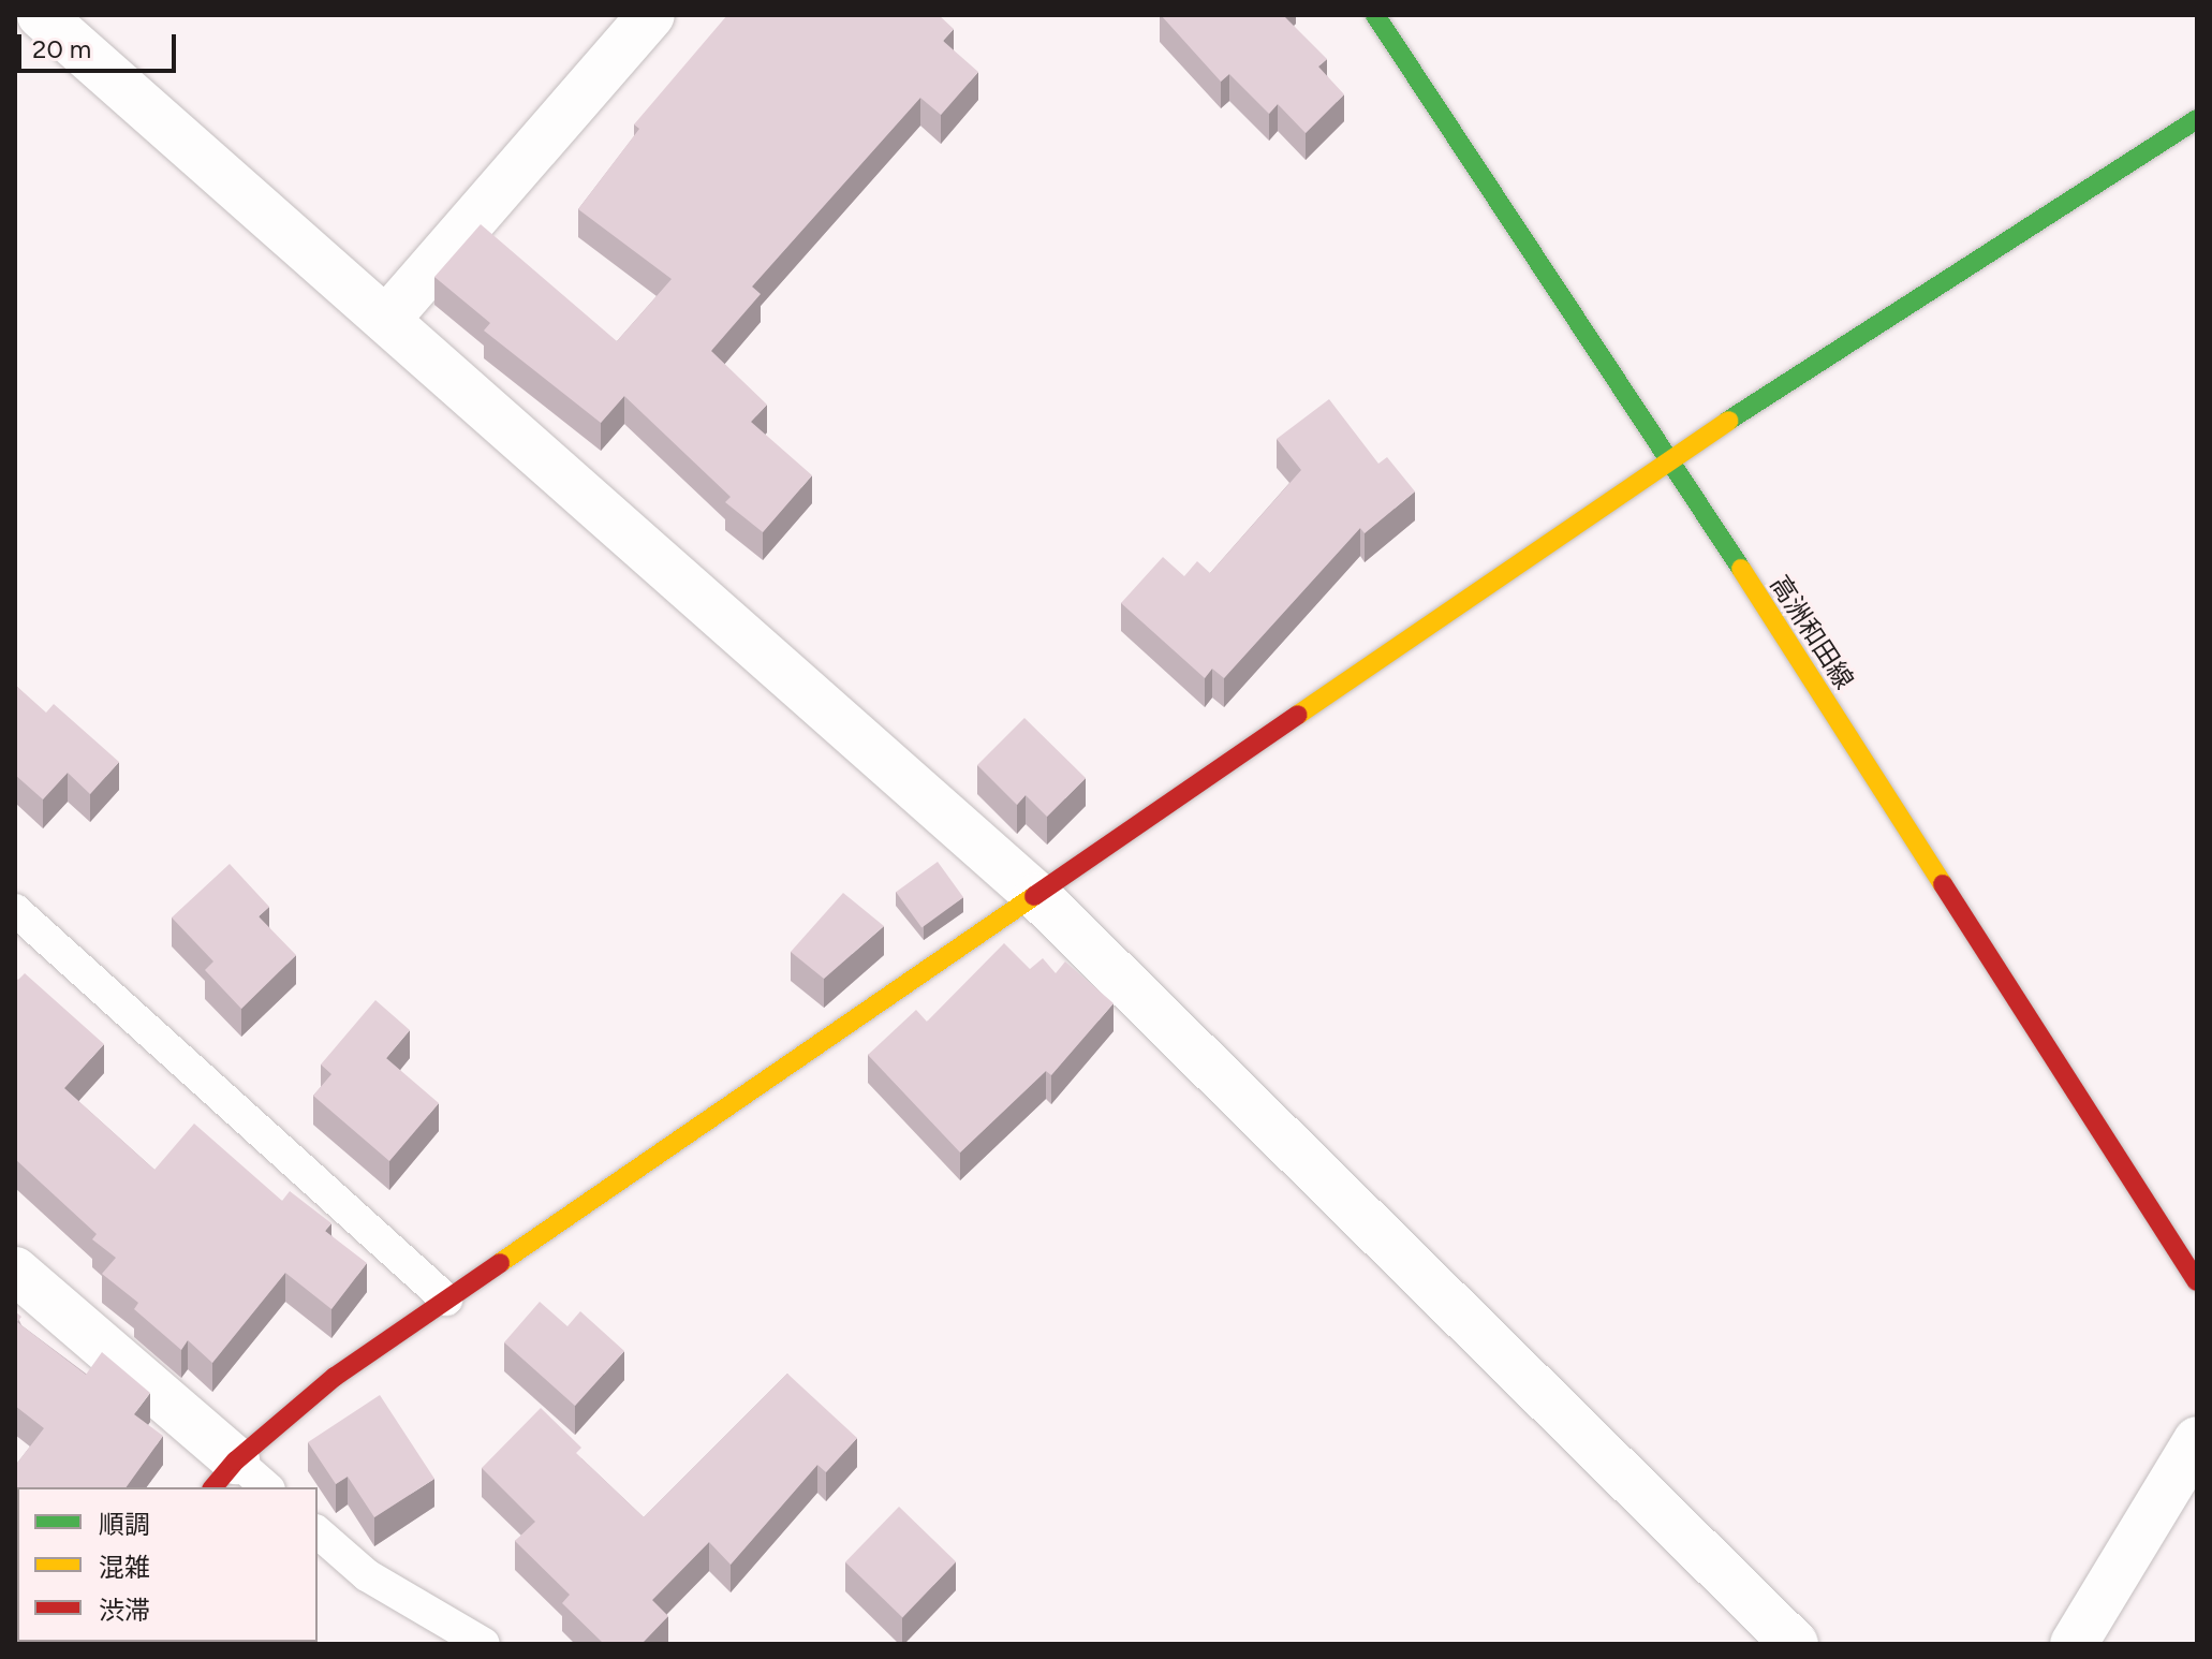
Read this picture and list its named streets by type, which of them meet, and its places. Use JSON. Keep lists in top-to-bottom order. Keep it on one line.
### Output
{"streets":{"street":["高洲和田線"]},"legend":["順調","混雑","渋滞"],"scale_bar":"20 m"}
